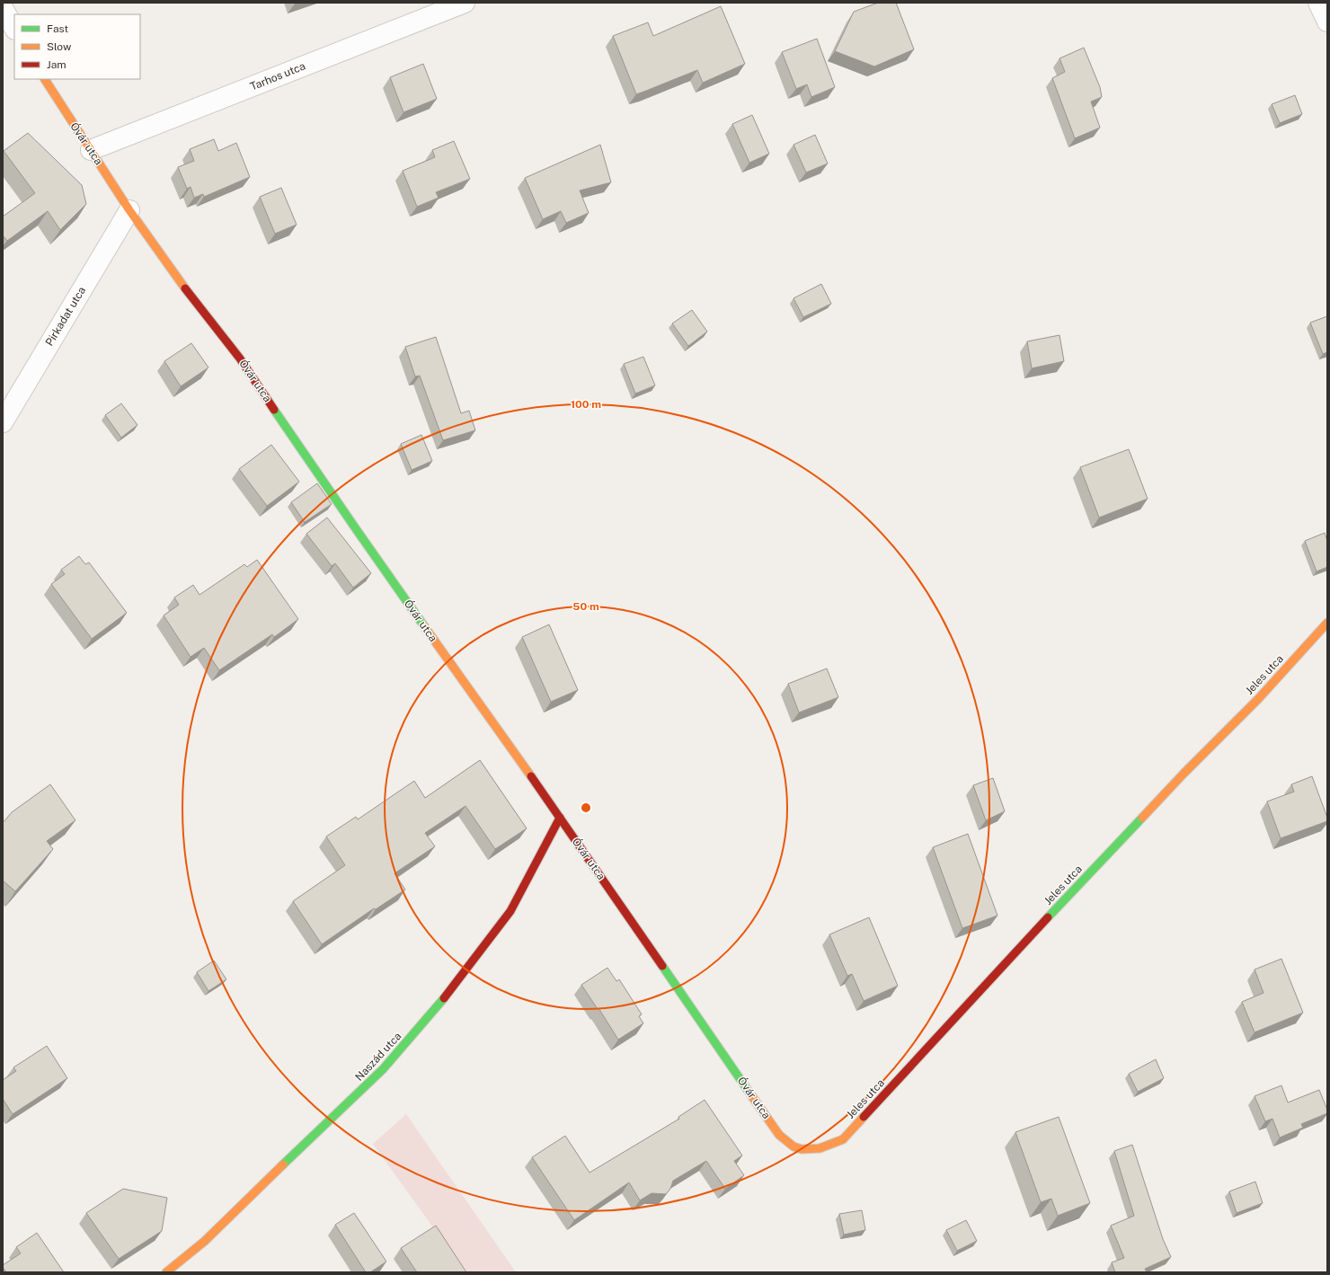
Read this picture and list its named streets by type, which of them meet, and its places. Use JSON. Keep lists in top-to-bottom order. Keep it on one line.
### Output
{"streets":{"street":["Tarhos utca","Óvár utca","Pirkadat utca","Jeles utca","Naszád utca"]},"crossings":[["Tarhos utca","Óvár utca"],["Óvár utca","Pirkadat utca"],["Óvár utca","Jeles utca"],["Óvár utca","Naszád utca"]],"legend":["Fast","Slow","Jam"],"rings":["100 m","50 m"]}
